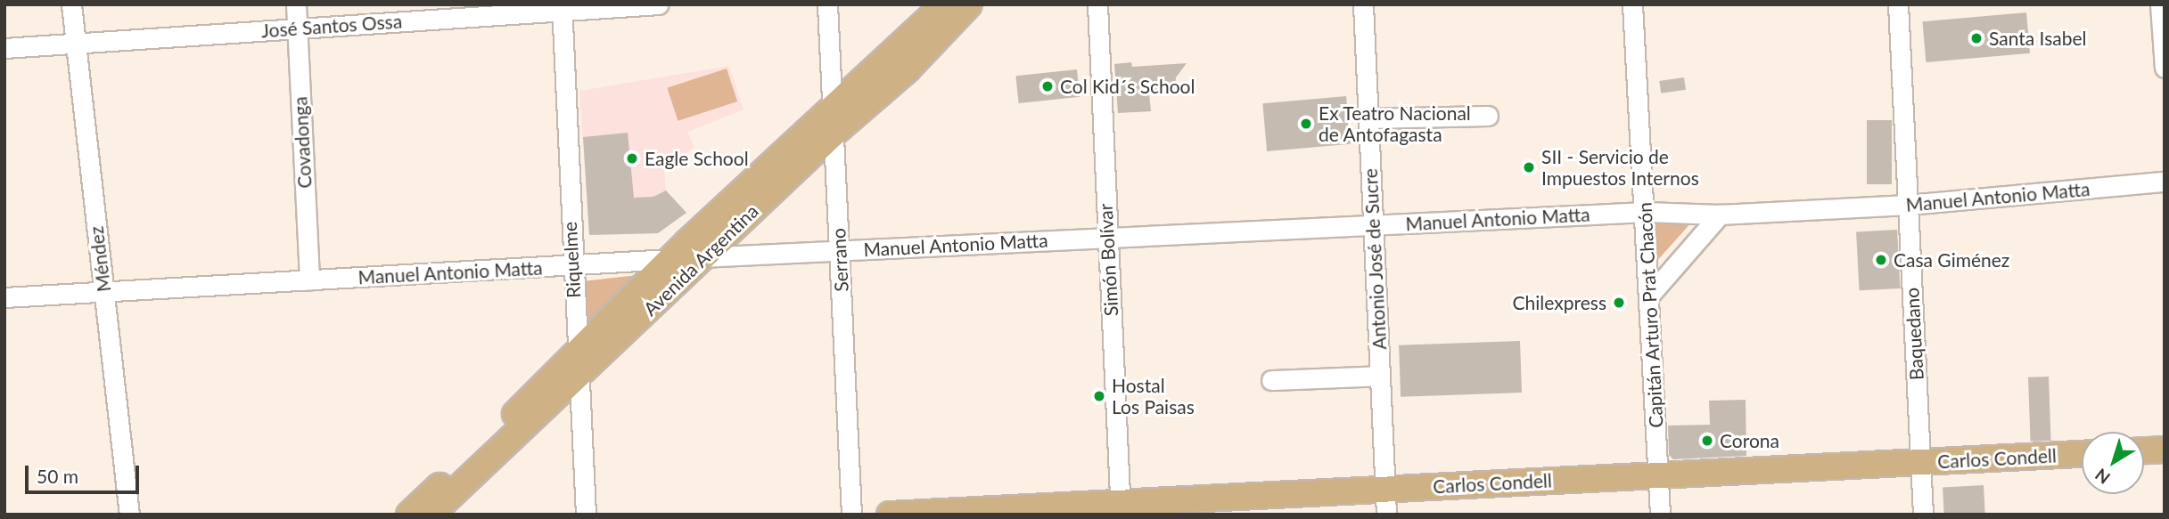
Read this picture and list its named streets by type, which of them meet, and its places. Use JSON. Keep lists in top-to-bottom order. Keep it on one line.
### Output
{"streets":{"main road":["Avenida Argentina","Carlos Condell"],"street":["José Santos Ossa","Covadonga","Manuel Antonio Matta","Méndez","Antonio José de Sucre","Riquelme","Serrano","Simón Bolívar","Capitán Arturo Prat Chacón","Baquedano"]},"crossings":[["José Santos Ossa","Covadonga"],["José Santos Ossa","Méndez"],["José Santos Ossa","Riquelme"],["Covadonga","Manuel Antonio Matta"],["Manuel Antonio Matta","Méndez"],["Manuel Antonio Matta","Antonio José de Sucre"],["Manuel Antonio Matta","Riquelme"],["Manuel Antonio Matta","Avenida Argentina"],["Manuel Antonio Matta","Serrano"],["Manuel Antonio Matta","Simón Bolívar"],["Manuel Antonio Matta","Capitán Arturo Prat Chacón"],["Manuel Antonio Matta","Baquedano"],["Antonio José de Sucre","Carlos Condell"],["Riquelme","Avenida Argentina"],["Avenida Argentina","Serrano"],["Simón Bolívar","Carlos Condell"],["Capitán Arturo Prat Chacón","Carlos Condell"],["Baquedano","Carlos Condell"]],"places":["Santa Isabel","Col Kid´s School","Ex Teatro Nacional de Antofagasta","Eagle School","SII - Servicio de Impuestos Internos","Casa Giménez","Chilexpress","Hostal Los Paisas","Corona"],"scale_bar":"50 m","north":"bottom left"}
